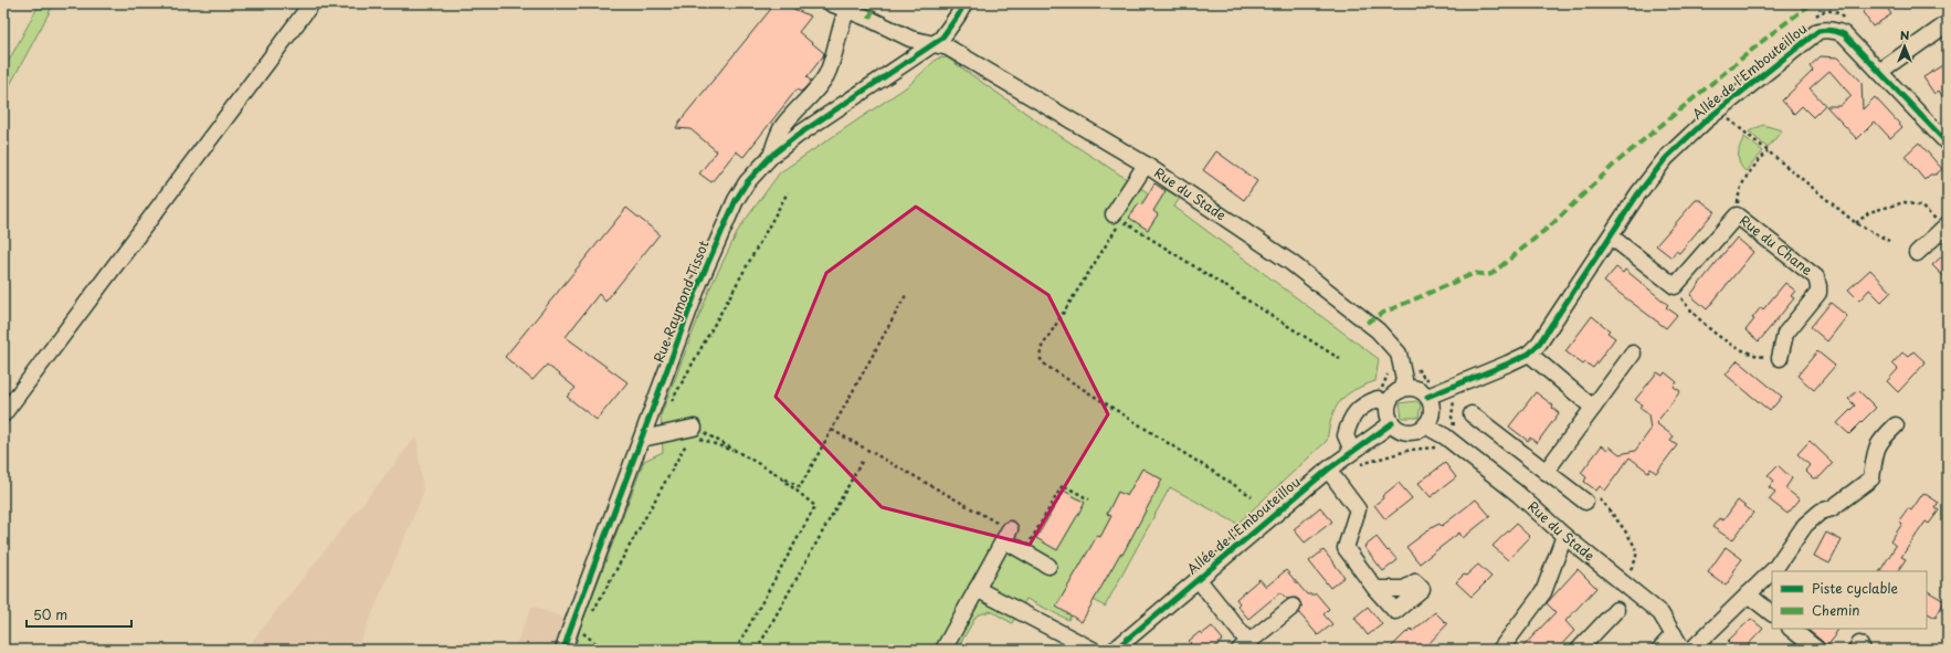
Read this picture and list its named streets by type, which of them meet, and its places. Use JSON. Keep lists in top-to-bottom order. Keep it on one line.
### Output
{"streets":{"street":["Allée de l'Embouteillou","Rue du Stade","Rue du Chane","Rue Raymond Tissot"]},"crossings":[["Allée de l'Embouteillou","Rue du Stade"],["Rue du Stade","Rue Raymond Tissot"]],"legend":["Piste cyclable","Chemin"],"scale_bar":"50 m","north":"top"}
